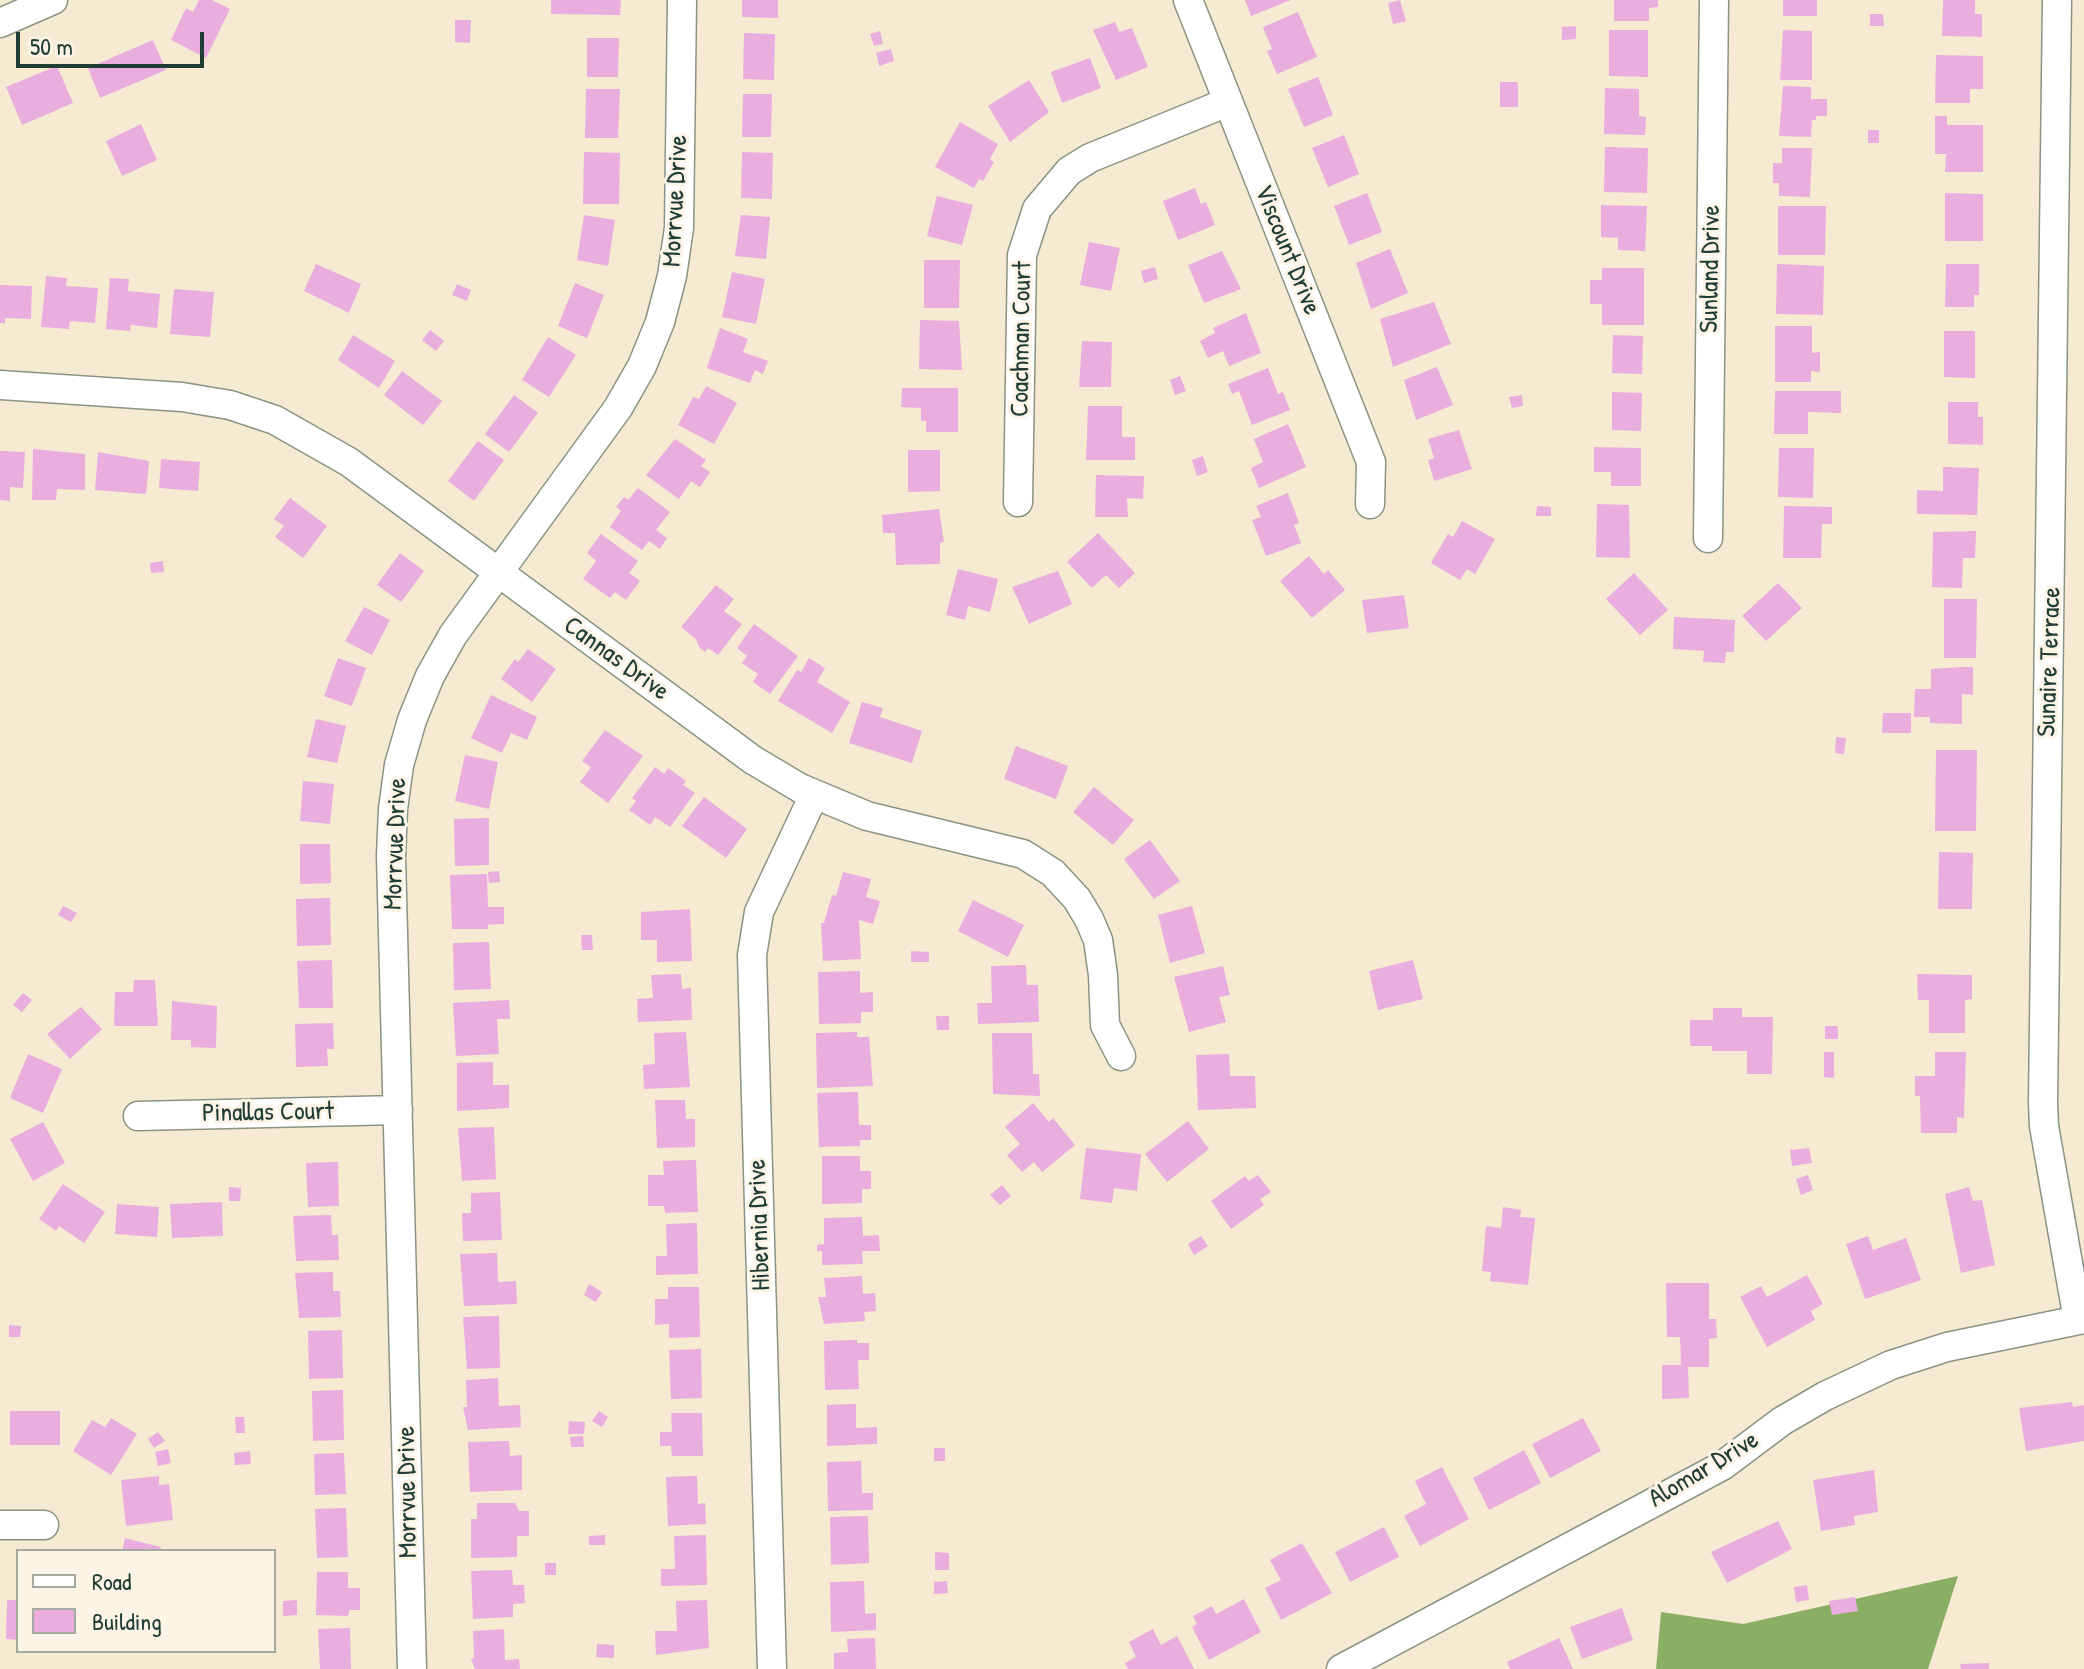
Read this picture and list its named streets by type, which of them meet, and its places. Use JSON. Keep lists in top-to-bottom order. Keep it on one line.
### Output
{"streets":{"street":["Morrvue Drive","Viscount Drive","Sunland Drive","Coachman Court","Cannas Drive","Sunaire Terrace","Pinallas Court","Hibernia Drive","Alomar Drive"]},"crossings":[["Morrvue Drive","Cannas Drive"],["Morrvue Drive","Pinallas Court"],["Viscount Drive","Coachman Court"],["Cannas Drive","Hibernia Drive"],["Sunaire Terrace","Alomar Drive"]],"legend":["Road","Building"],"scale_bar":"50 m"}
